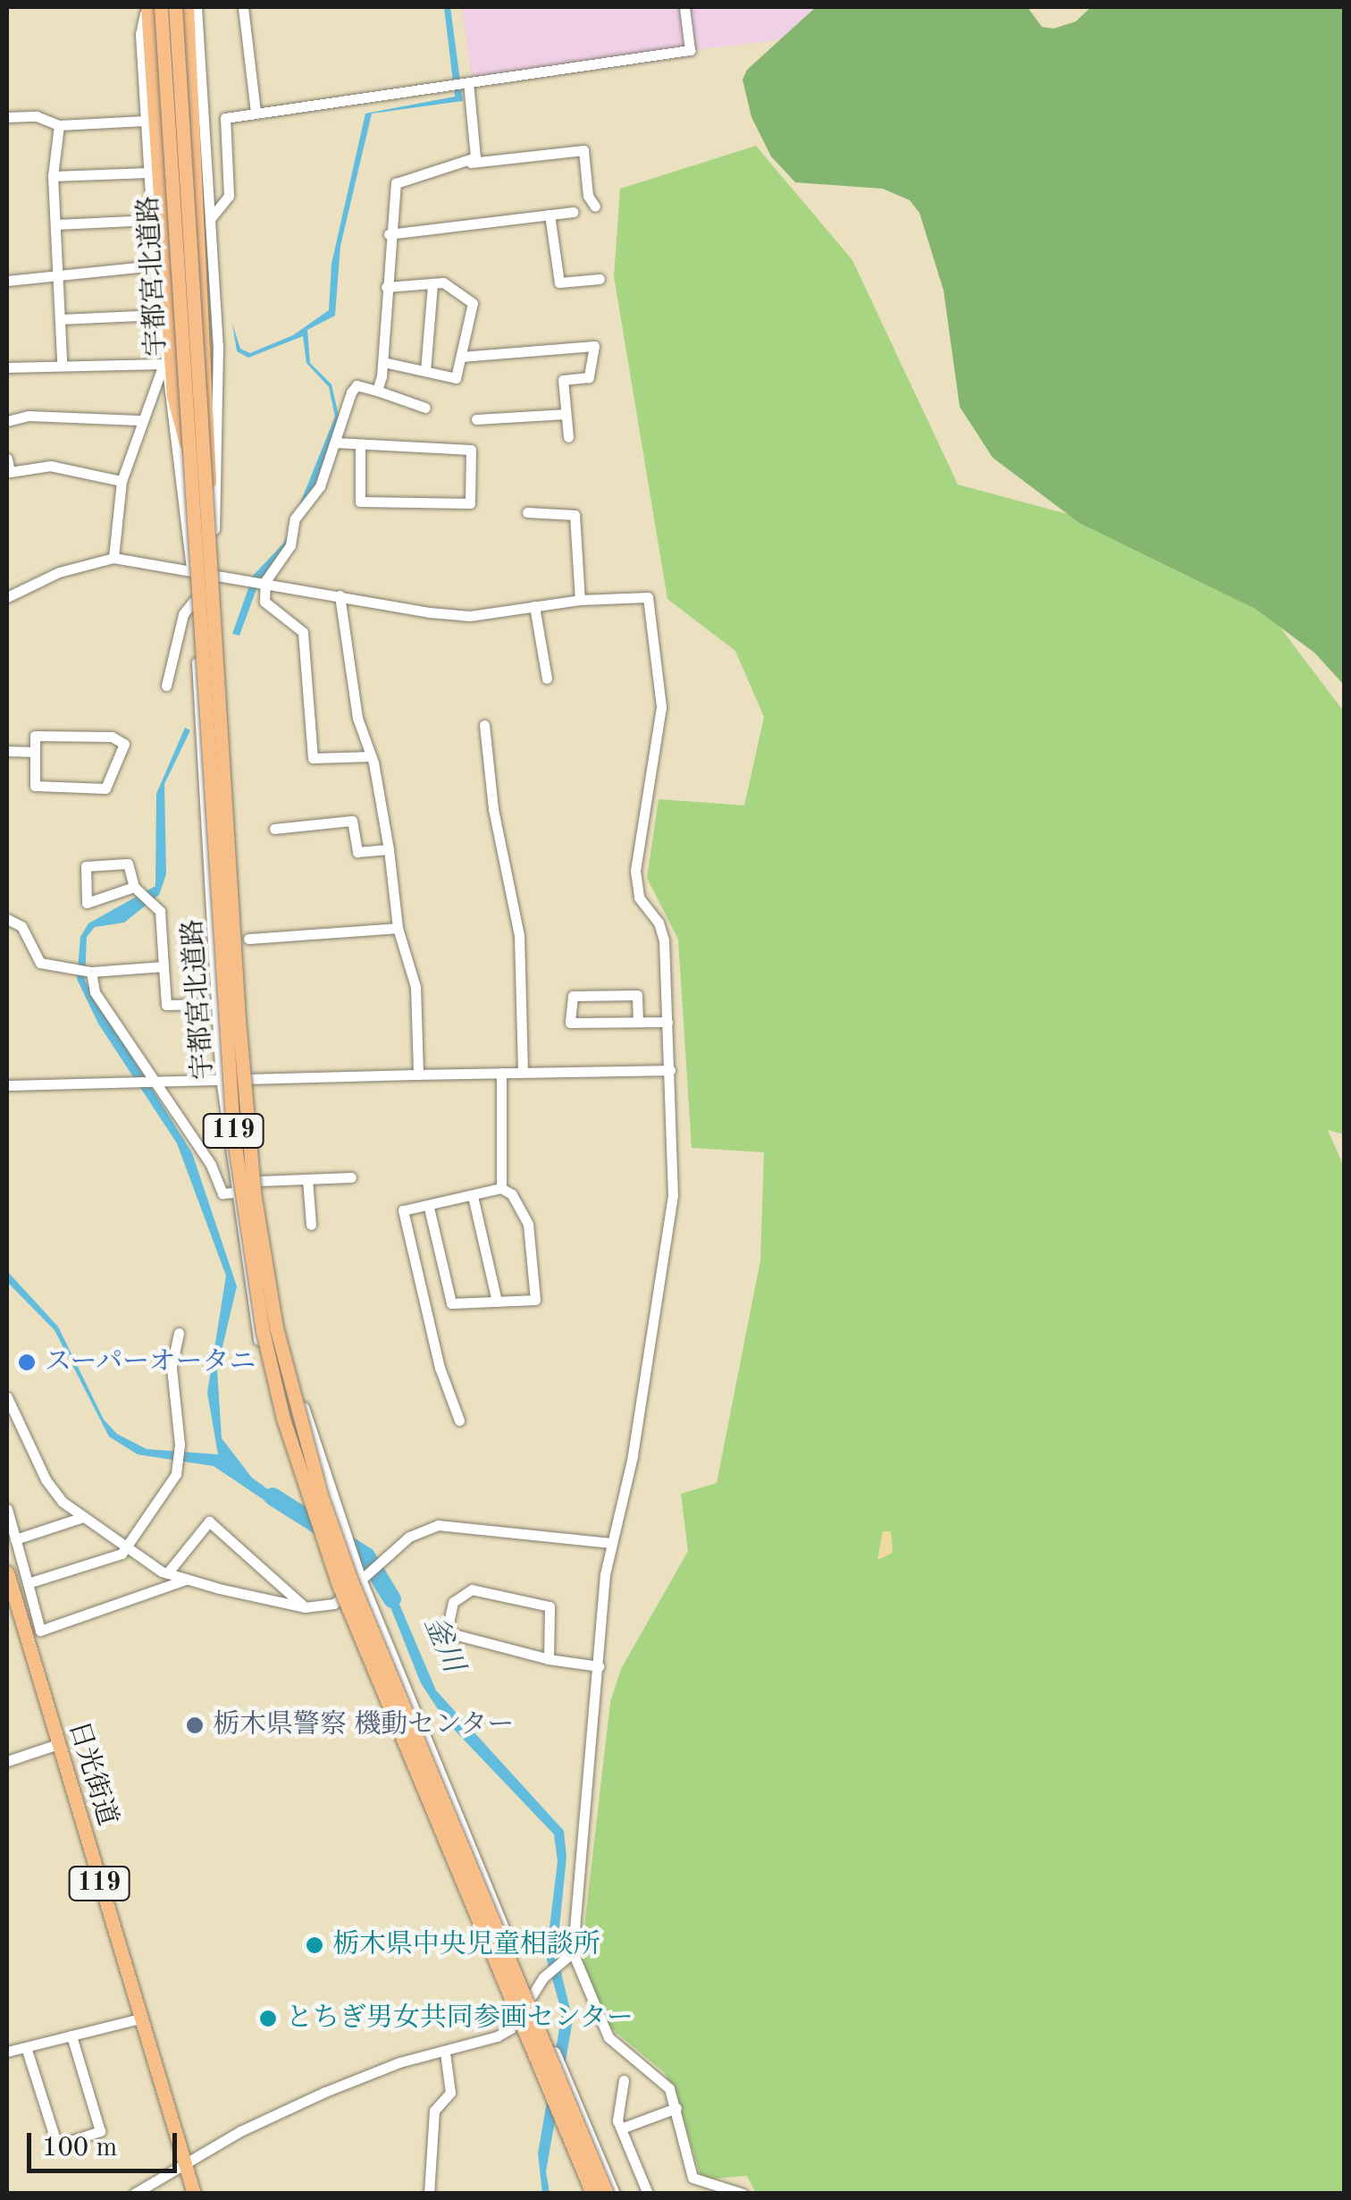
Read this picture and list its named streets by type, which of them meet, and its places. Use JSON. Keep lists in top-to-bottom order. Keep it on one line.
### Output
{"streets":{"highway":["宇都宮北道路","119","日光街道"]},"water":["釜川"],"places":["スーパーオータニ","栃木県警察 機動センター","栃木県中央児童相談所","とちぎ男女共同参画センター"],"scale_bar":"100 m"}
